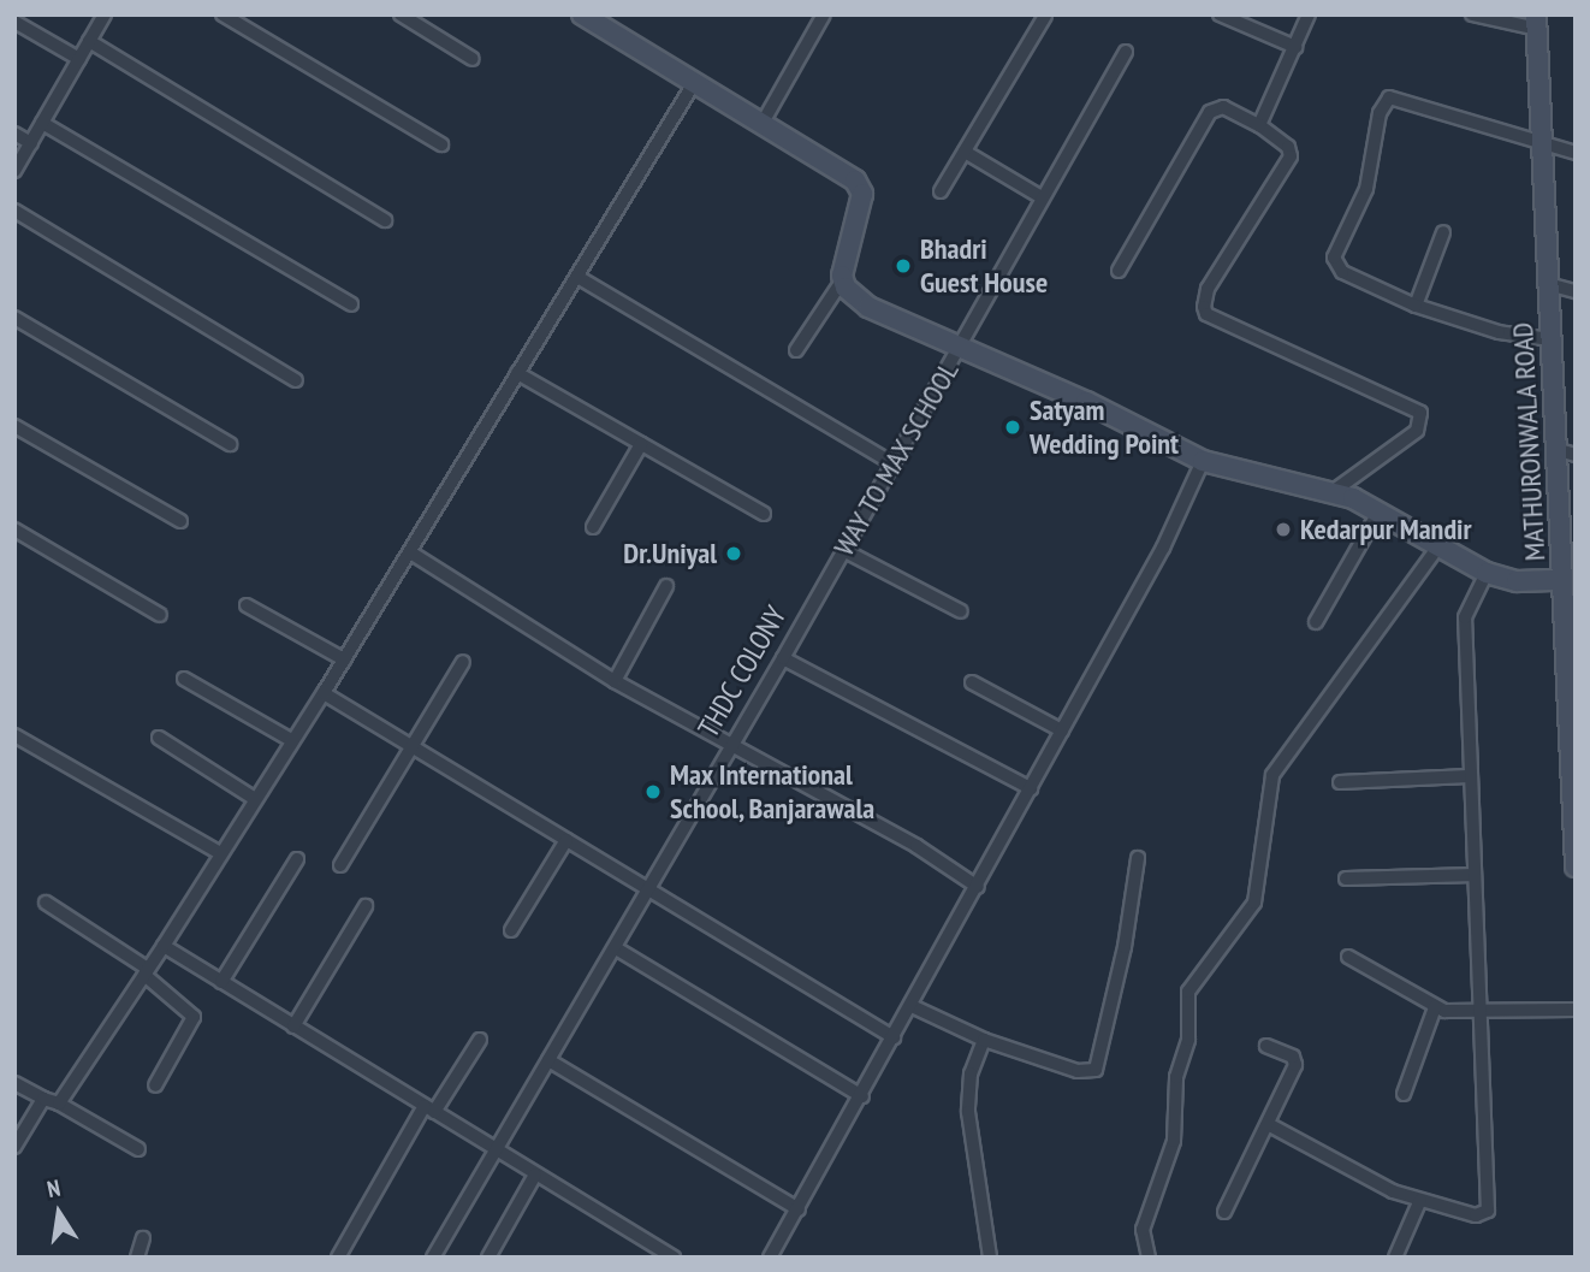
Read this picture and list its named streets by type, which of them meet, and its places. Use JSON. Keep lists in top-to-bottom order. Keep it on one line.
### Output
{"streets":{"street":["MATHURONWALA ROAD","WAY TO MAX SCHOOL","THDC COLONY"]},"crossings":[["WAY TO MAX SCHOOL","THDC COLONY"]],"places":["Bhadri Guest House","Satyam Wedding Point","Kedarpur Mandir","Dr.Uniyal","Max International School, Banjarawala"],"north":"top"}
